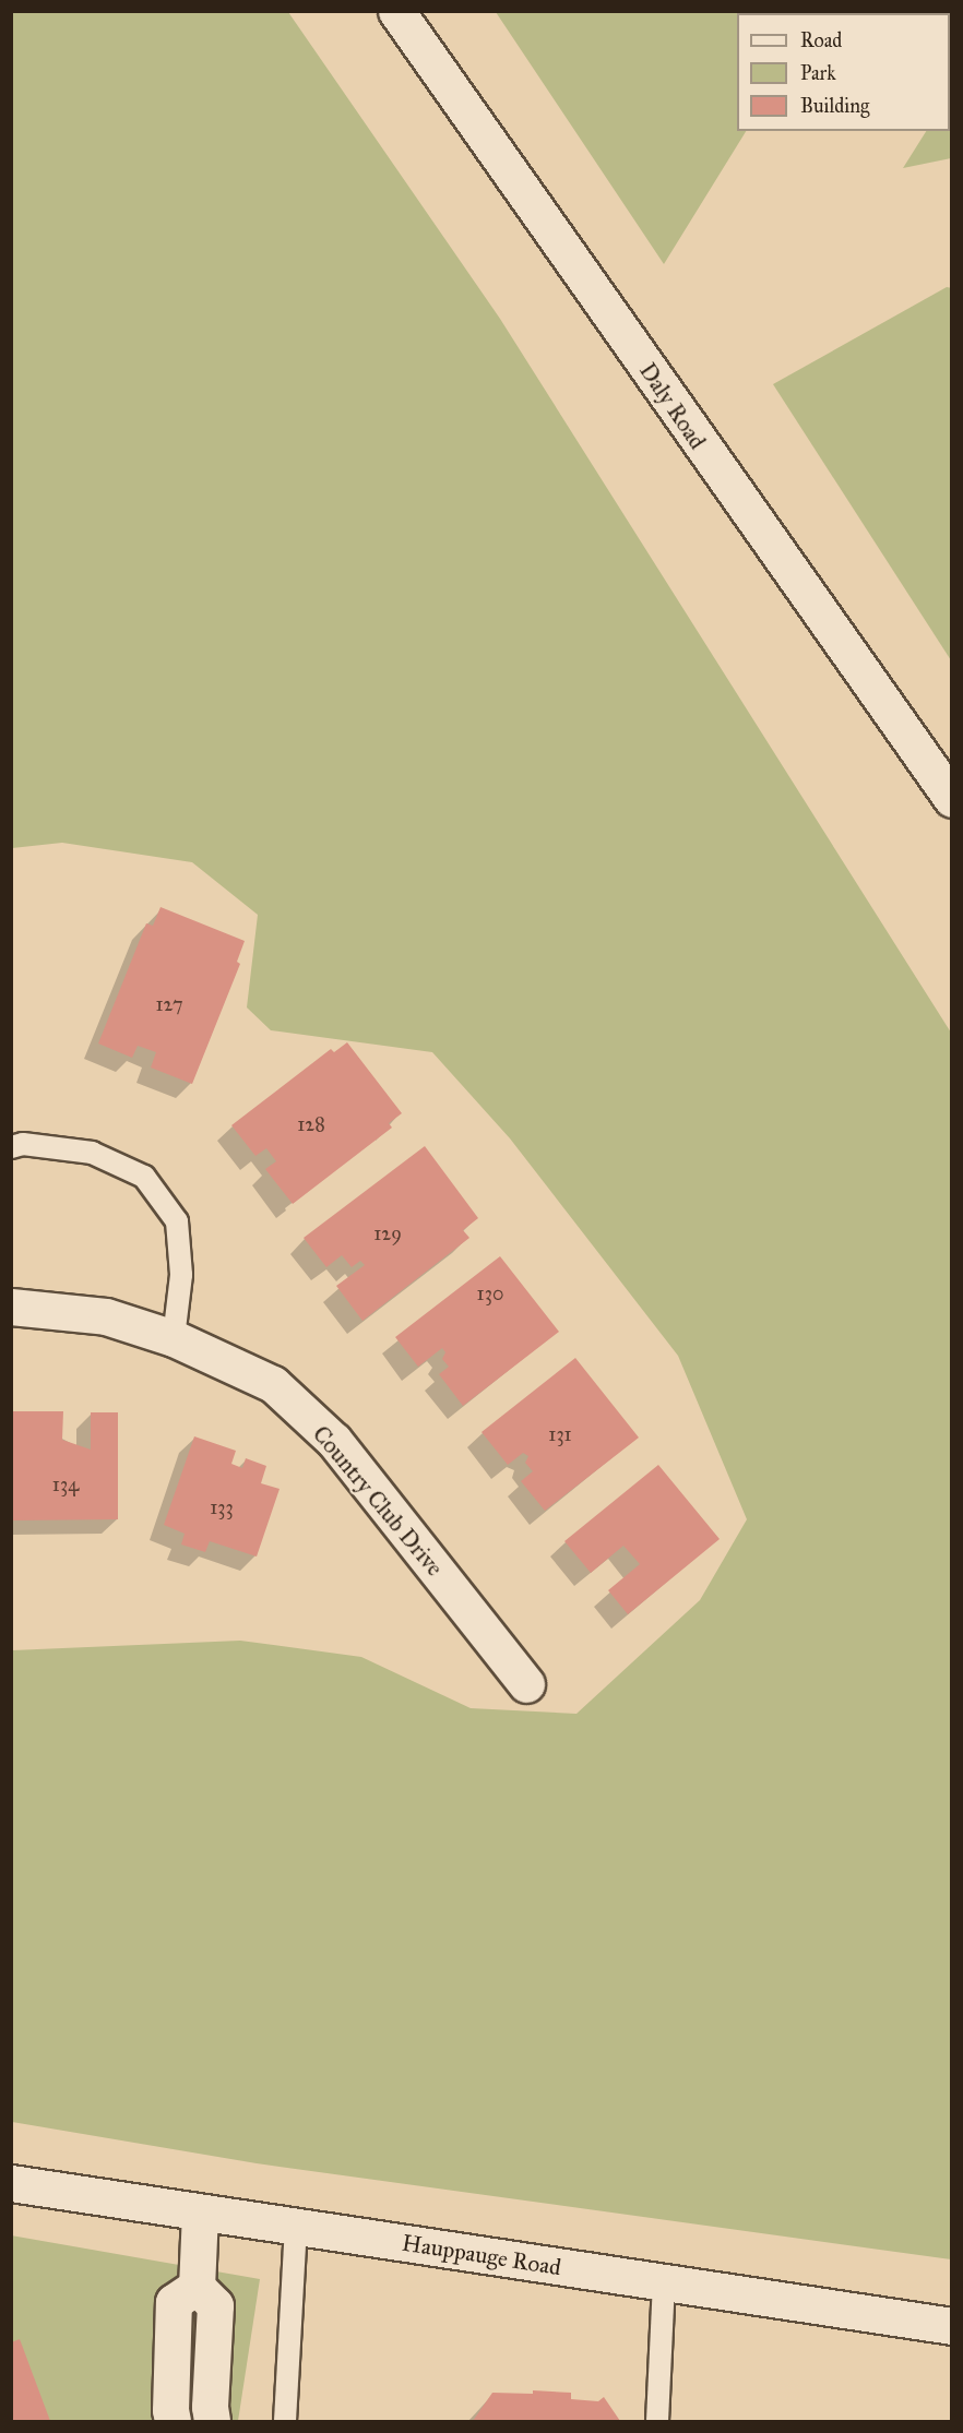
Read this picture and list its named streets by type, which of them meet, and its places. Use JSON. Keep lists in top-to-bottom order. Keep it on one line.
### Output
{"streets":{"street":["Daly Road","Country Club Drive","Hauppauge Road"]},"house_numbers":["127","128","129","130","131","134","133"],"legend":["Road","Park","Building"]}
